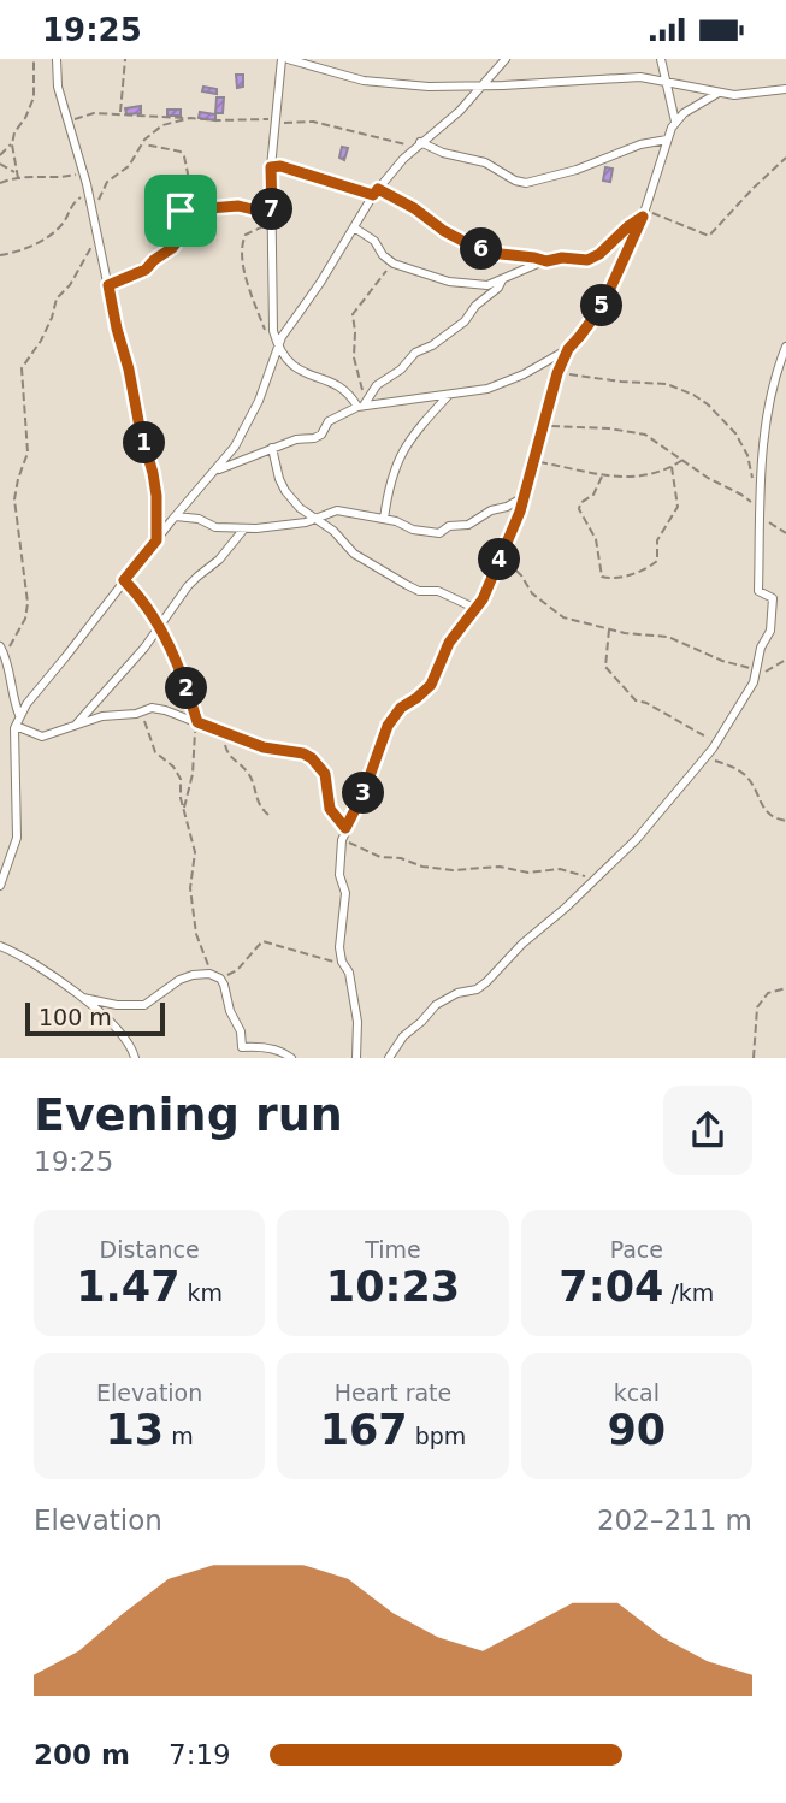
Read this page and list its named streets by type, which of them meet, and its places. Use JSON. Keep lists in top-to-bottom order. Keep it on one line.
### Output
{"scale_bar":"100 m","page":{"status":"19:25","pins":["7","6","5","1","4","2","3"],"scale":"100 m","heading":["Evening run","19:25"],"stats":[["Distance","1.47 km"],["Time","10:23"],["Pace","7:04 /km"],["Elevation","13 m"],["Heart rate","167 bpm"],["kcal","90"]],"chart":["Elevation","202–211 m"],"list":[{"name":"200 m","note":"7:19"}]}}
